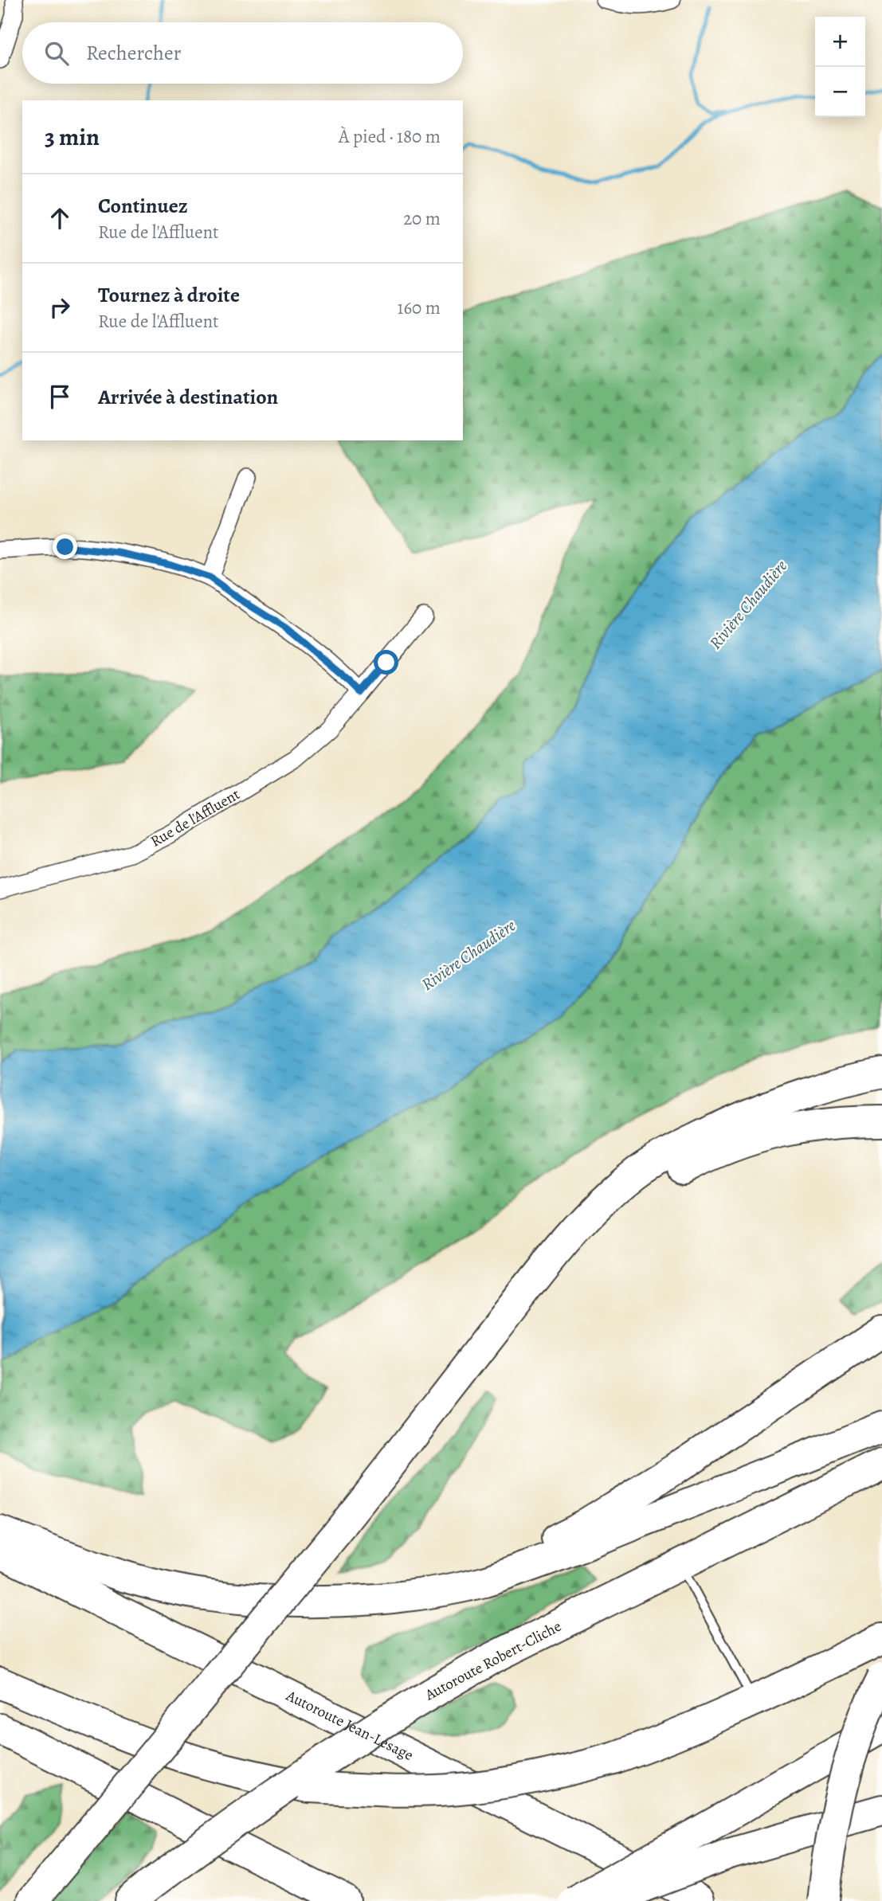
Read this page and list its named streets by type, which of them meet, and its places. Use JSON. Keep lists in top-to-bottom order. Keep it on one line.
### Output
{"streets":{"highway":["Autoroute Robert-Cliche","Autoroute Jean-Lesage"],"street":["Rue de l'Affluent"]},"water":["Rivière Chaudière"],"page":{"map_buttons":["+","−"],"search":"Rechercher","heading":["3 min","À pied · 180 m"],"list":[["Continuez","Rue de l'Affluent","20 m"],["Tournez à droite","Rue de l'Affluent","160 m"],"Arrivée à destination"]}}
